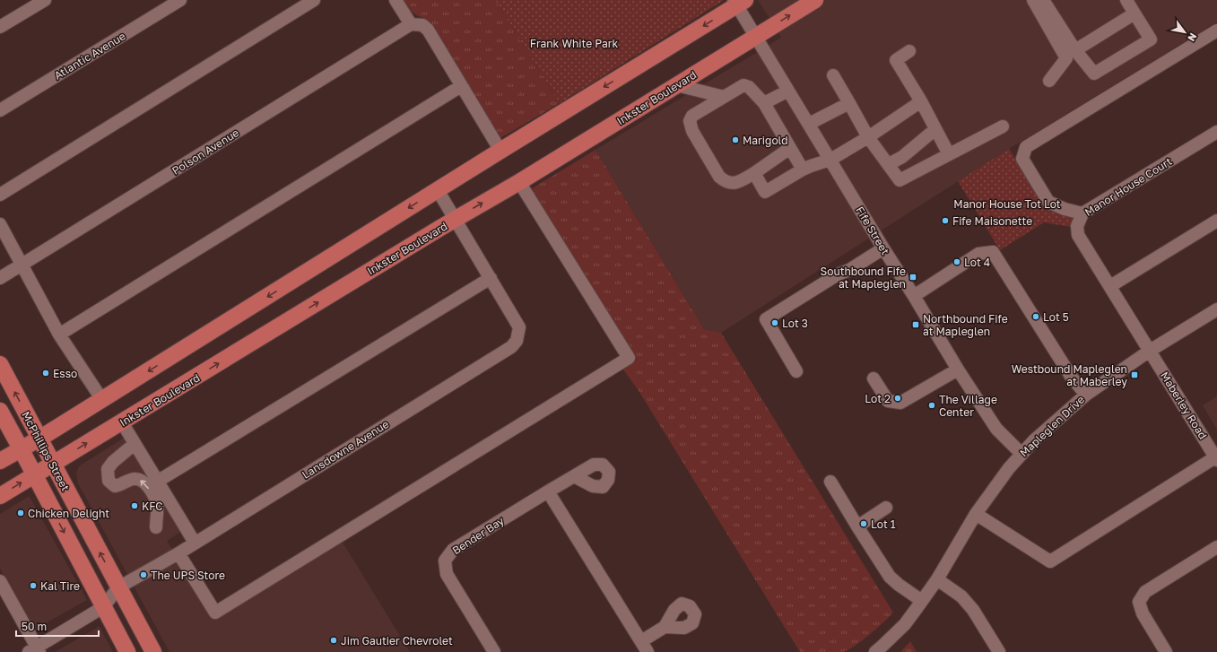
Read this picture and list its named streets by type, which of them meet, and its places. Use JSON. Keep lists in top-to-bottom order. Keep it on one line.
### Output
{"streets":{"main road":["Inkster Boulevard","McPhillips Street"],"street":["Atlantic Avenue","Polson Avenue","Manor House Court","Fife Street","Maberley Road","Mapleglen Drive","Lansdowne Avenue","Bender Bay"]},"crossings":[["Inkster Boulevard","Fife Street"],["Inkster Boulevard","Lansdowne Avenue"],["Inkster Boulevard","McPhillips Street"],["Manor House Court","Maberley Road"],["Manor House Court","Mapleglen Drive"],["Fife Street","Mapleglen Drive"],["Maberley Road","Mapleglen Drive"],["Lansdowne Avenue","McPhillips Street"]],"parks":["Frank White Park","Manor House Tot Lot"],"places":{"other":["Marigold","Fife Maisonette","Lot 4","Lot 5","Lot 3","Esso","Lot 2","The Village Center","KFC","Chicken Delight","Lot 1","The UPS Store","Kal Tire","Jim Gautier Chevrolet"],"transit":["Southbound Fife at Mapleglen","Northbound Fife at Mapleglen","Westbound Mapleglen at Maberley"]},"scale_bar":"50 m","north":"bottom right"}
